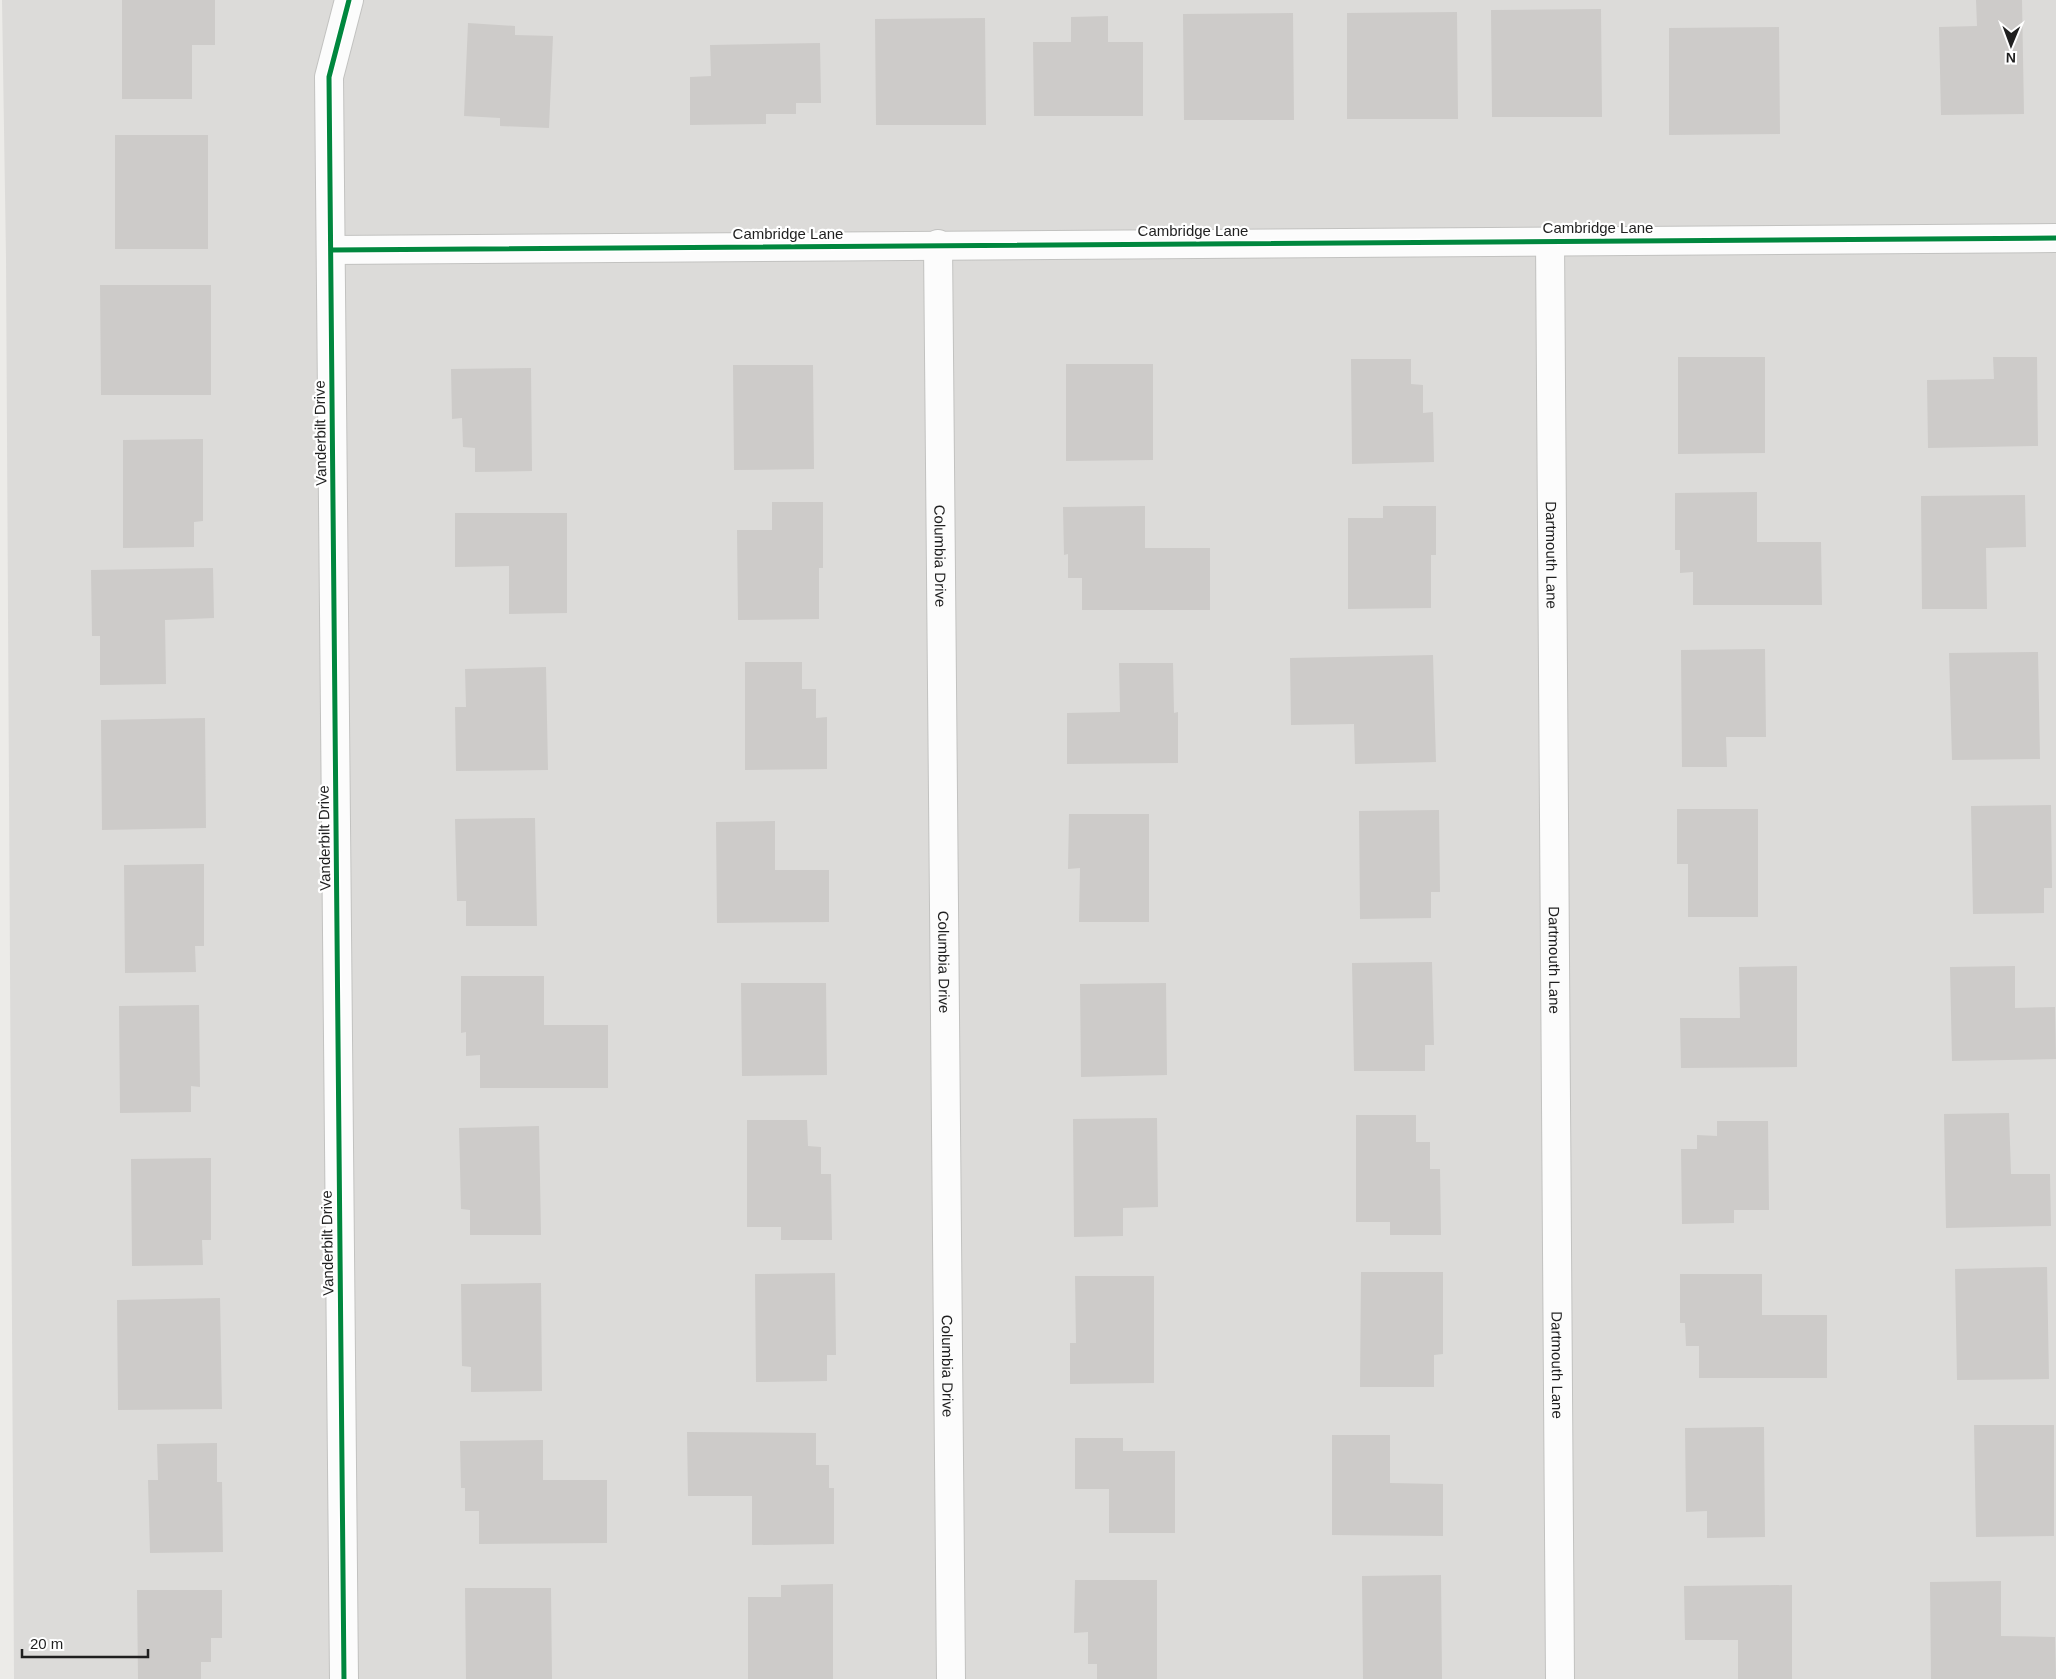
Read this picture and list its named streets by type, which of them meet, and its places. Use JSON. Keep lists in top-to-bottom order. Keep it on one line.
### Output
{"streets":{"street":["Cambridge Lane","Vanderbilt Drive","Dartmouth Lane","Columbia Drive"]},"crossings":[["Cambridge Lane","Vanderbilt Drive"],["Cambridge Lane","Dartmouth Lane"],["Cambridge Lane","Columbia Drive"]],"scale_bar":"20 m","north":"bottom"}
